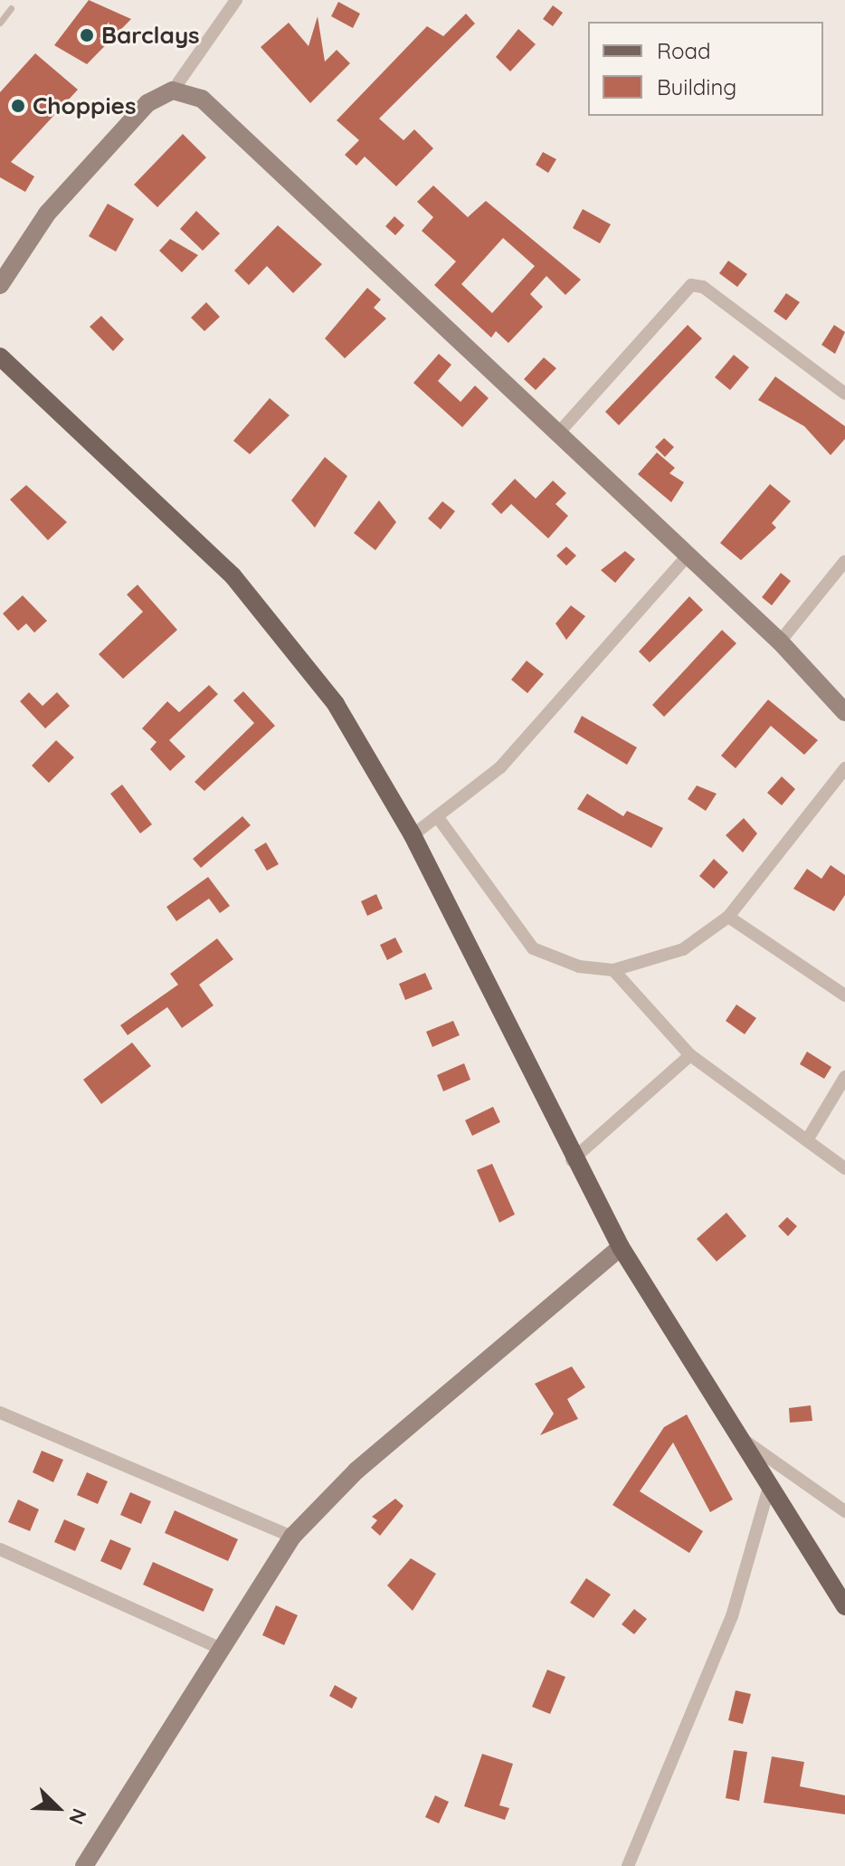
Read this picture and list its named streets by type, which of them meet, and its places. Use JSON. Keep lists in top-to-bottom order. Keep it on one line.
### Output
{"places":["Barclays","Choppies"],"legend":["Road","Building"],"north":"bottom right"}
